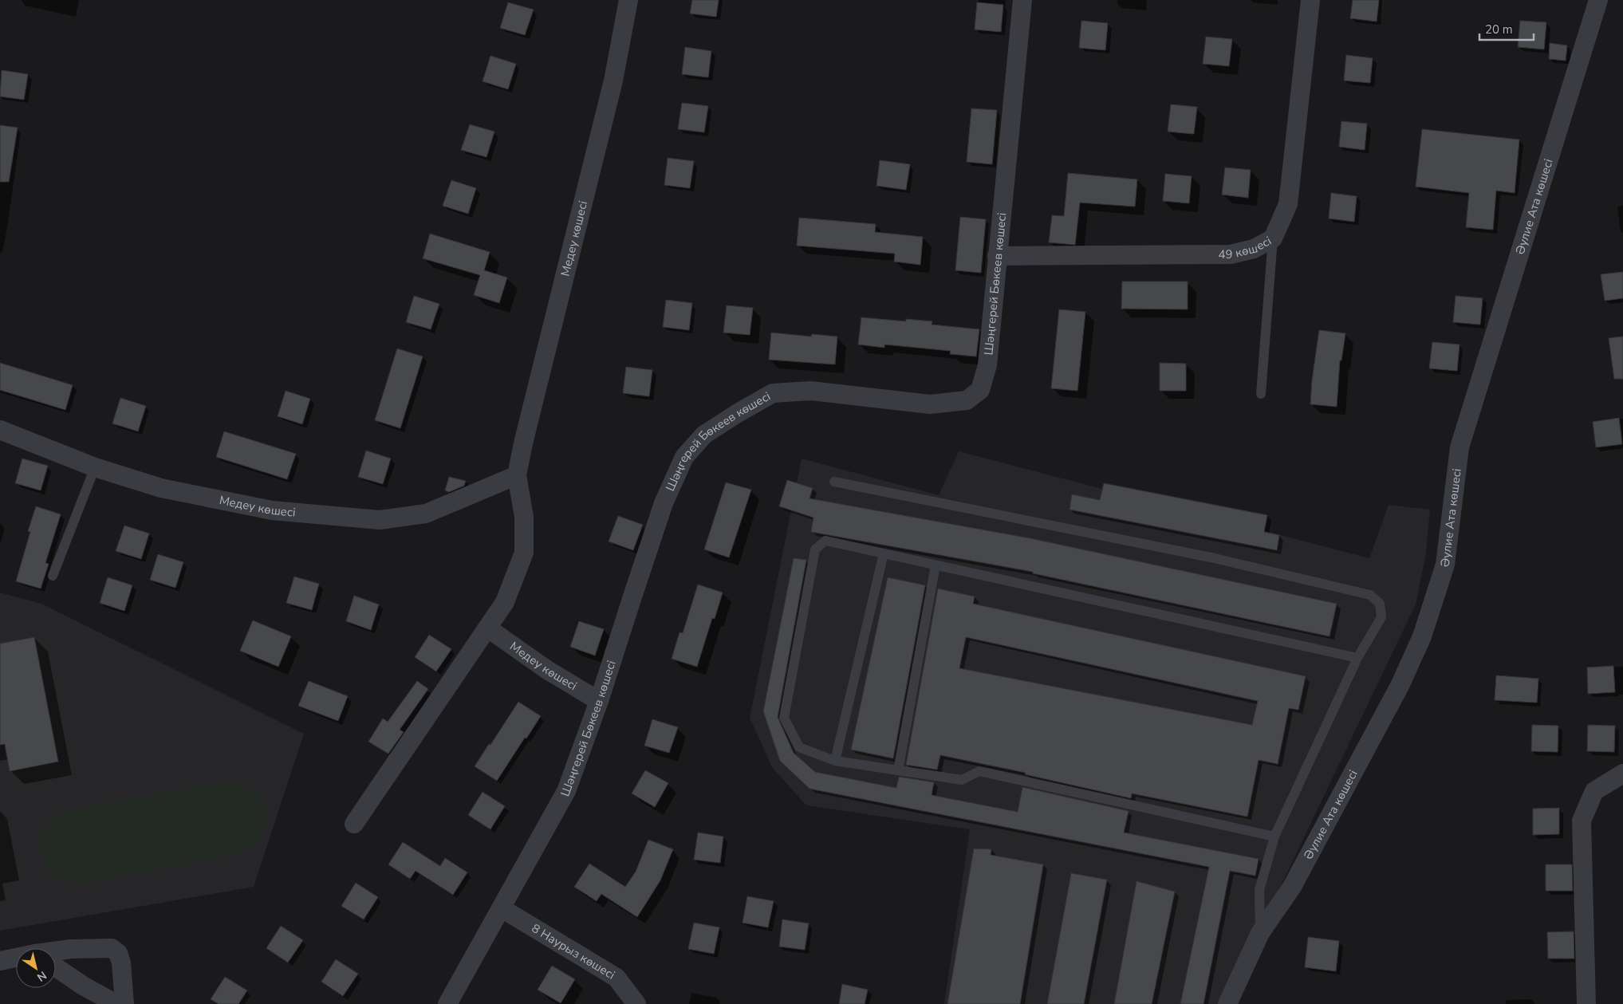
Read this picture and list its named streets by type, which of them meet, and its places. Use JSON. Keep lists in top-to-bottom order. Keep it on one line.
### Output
{"streets":{"street":["Әулие Ата көшесі","Медеу көшесі","49 көшесі","Шәңгерей Бөкеев көшесі","8 Наурыз көшесі"]},"crossings":[["Медеу көшесі","Шәңгерей Бөкеев көшесі"],["49 көшесі","Шәңгерей Бөкеев көшесі"],["Шәңгерей Бөкеев көшесі","8 Наурыз көшесі"]],"scale_bar":"20 m","north":"bottom right"}
